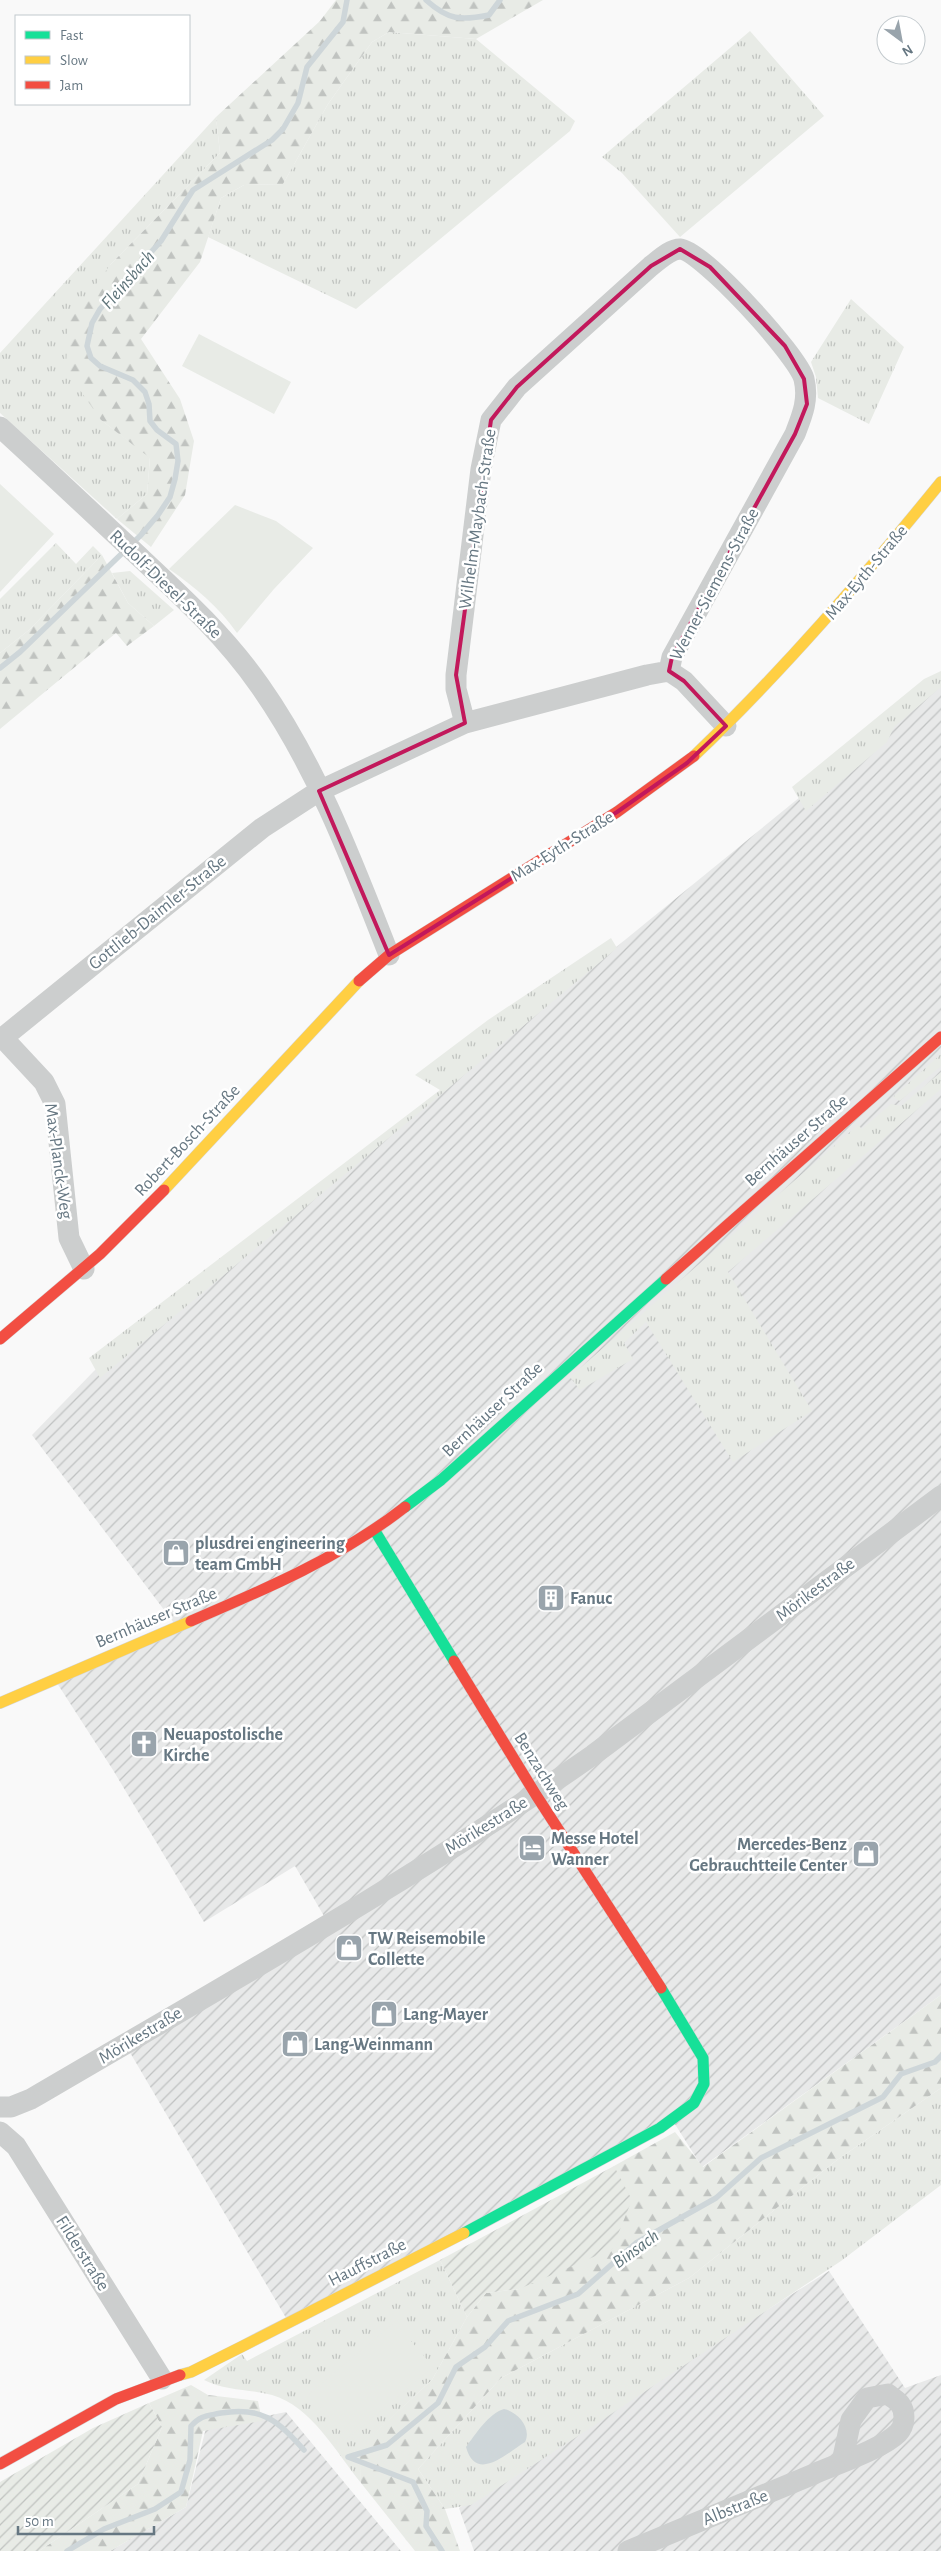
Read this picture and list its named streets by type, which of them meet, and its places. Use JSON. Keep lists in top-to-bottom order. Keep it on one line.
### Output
{"streets":{"street":["Wilhelm-Maybach-Straße","Max-Eyth-Straße","Rudolf-Diesel-Straße","Werner-Siemens-Straße","Gottlieb-Daimler-Straße","Robert-Bosch-Straße","Bernhäuser Straße","Max-Planck-Weg","Mörikestraße","Benzachweg","Filderstraße","Hauffstraße","Albstraße"]},"crossings":[["Wilhelm-Maybach-Straße","Werner-Siemens-Straße"],["Max-Eyth-Straße","Rudolf-Diesel-Straße"],["Max-Eyth-Straße","Robert-Bosch-Straße"],["Rudolf-Diesel-Straße","Werner-Siemens-Straße"],["Rudolf-Diesel-Straße","Gottlieb-Daimler-Straße"],["Rudolf-Diesel-Straße","Robert-Bosch-Straße"],["Werner-Siemens-Straße","Gottlieb-Daimler-Straße"],["Gottlieb-Daimler-Straße","Max-Planck-Weg"],["Robert-Bosch-Straße","Max-Planck-Weg"],["Bernhäuser Straße","Benzachweg"],["Mörikestraße","Benzachweg"],["Benzachweg","Hauffstraße"],["Filderstraße","Hauffstraße"]],"water":["Fleinsbach","Binsach"],"places":{"shop":["plusdrei engineering team GmbH","Mercedes-Benz Gebrauchtteile Center","TW Reisemobile Collette","Lang-Mayer","Lang-Weinmann"],"building":["Fanuc"],"church":["Neuapostolische Kirche"],"hotel":["Messe Hotel Wanner"]},"legend":["Fast","Slow","Jam"],"scale_bar":"50 m","north":"bottom right"}
